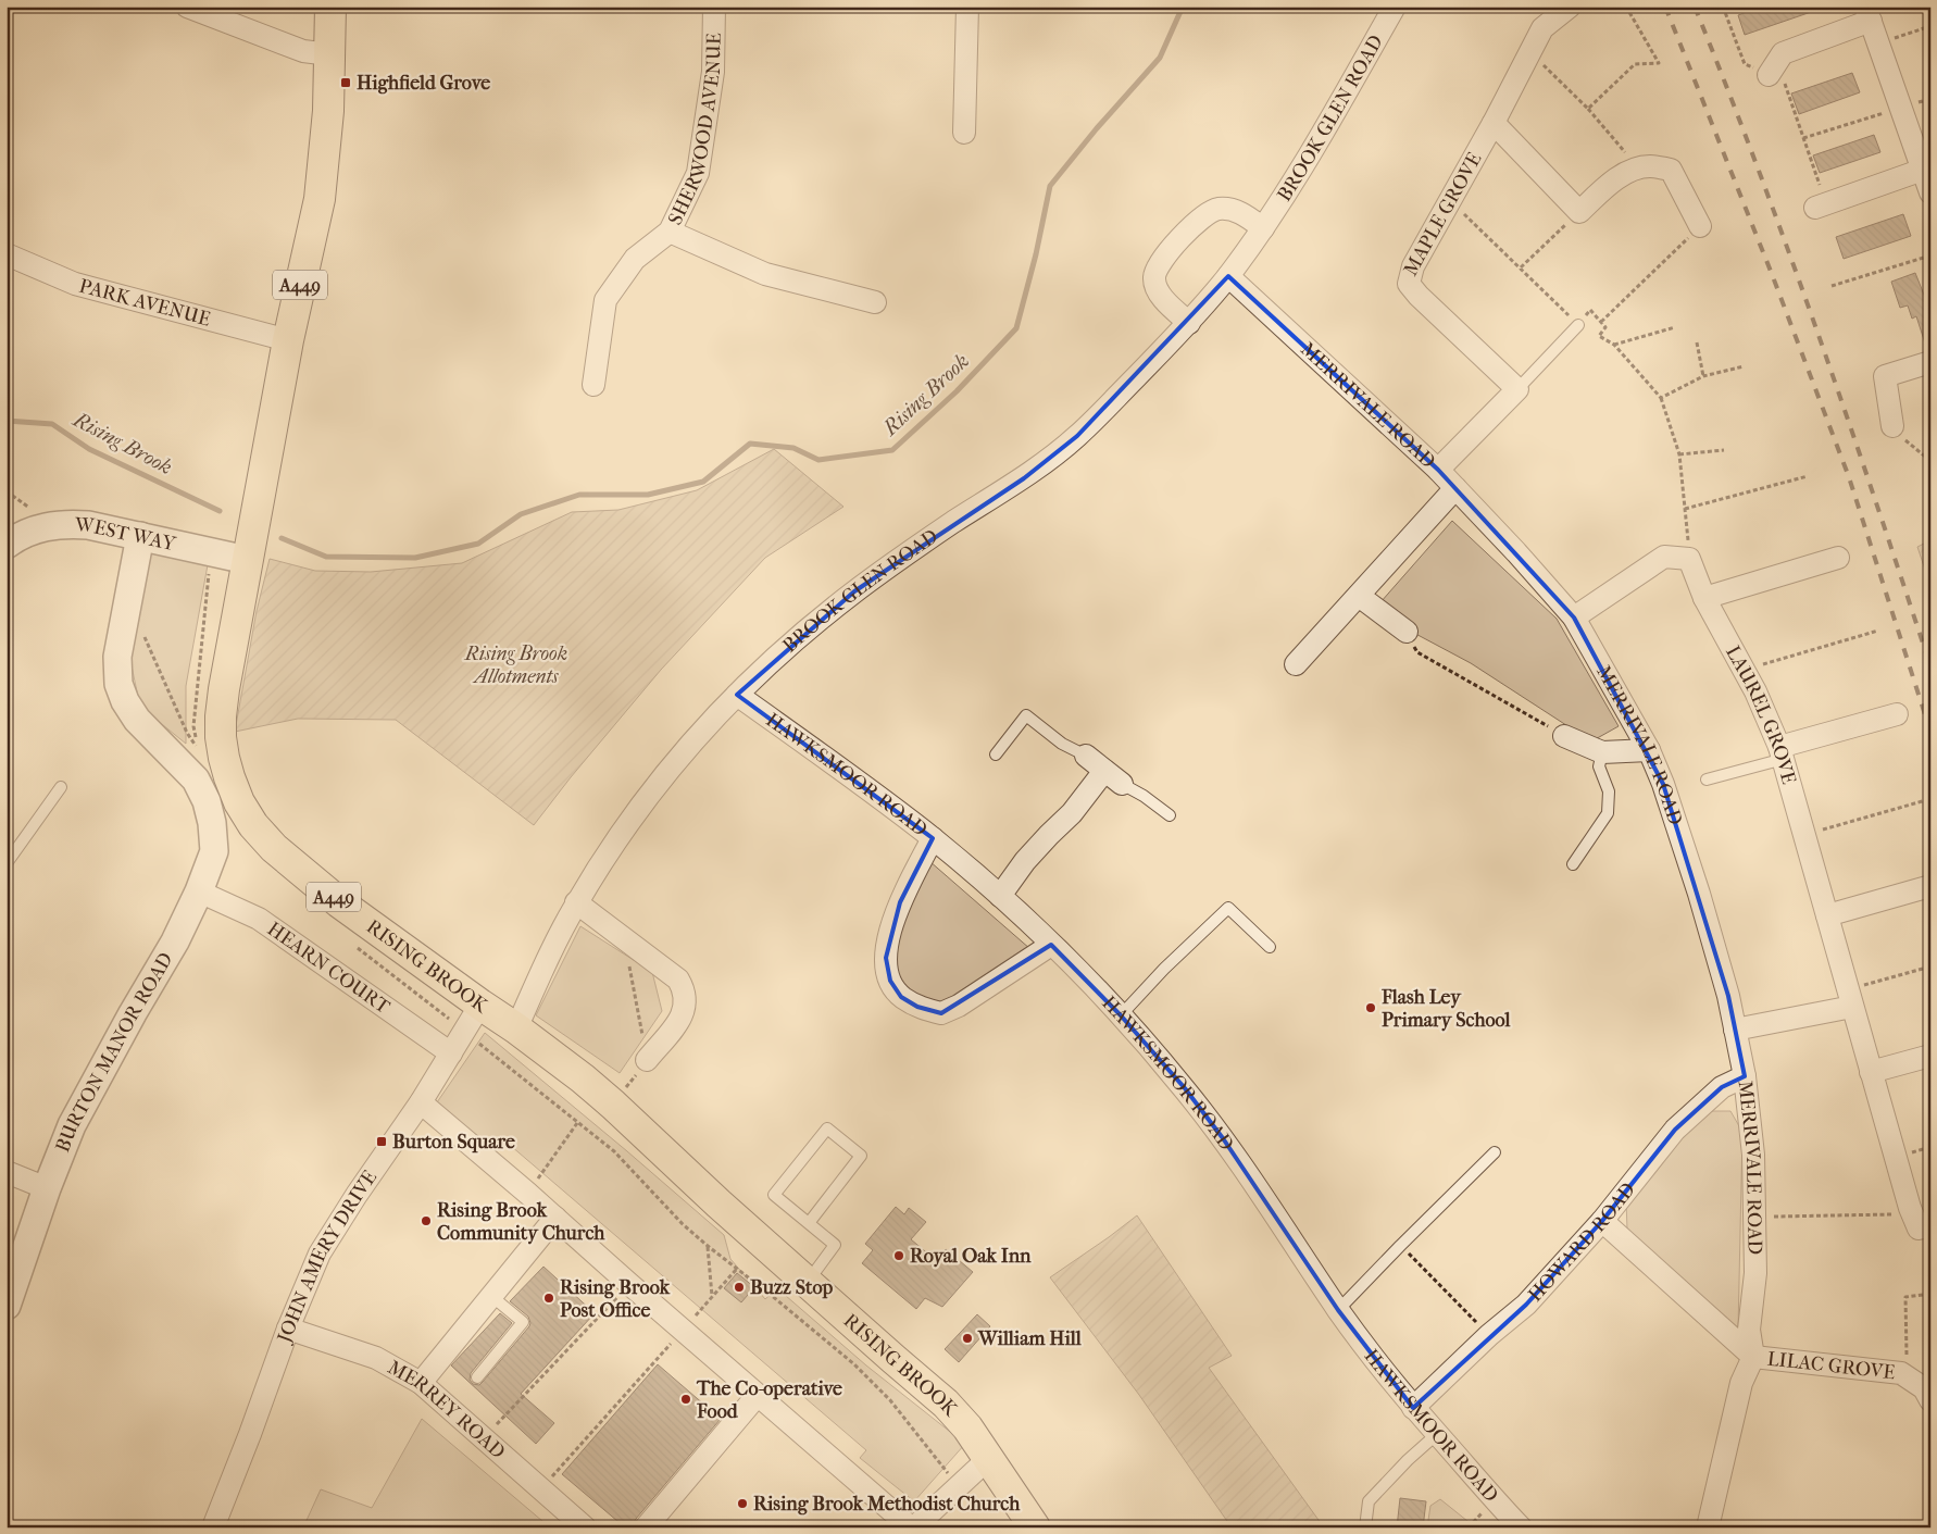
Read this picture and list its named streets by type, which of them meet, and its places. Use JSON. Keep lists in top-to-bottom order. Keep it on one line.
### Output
{"streets":{"highway":["A449","RISING BROOK"],"street":["BROOK GLEN ROAD","SHERWOOD AVENUE","MAPLE GROVE","PARK AVENUE","MERRIVALE ROAD","WEST WAY","LAUREL GROVE","HAWKSMOOR ROAD","HEARN COURT","BURTON MANOR ROAD","HOWARD ROAD","JOHN AMERY DRIVE","LILAC GROVE","MERREY ROAD"]},"crossings":[["BROOK GLEN ROAD","MERRIVALE ROAD"],["BROOK GLEN ROAD","HAWKSMOOR ROAD"],["BROOK GLEN ROAD","RISING BROOK"],["PARK AVENUE","RISING BROOK"],["MERRIVALE ROAD","HOWARD ROAD"],["MERRIVALE ROAD","LILAC GROVE"],["WEST WAY","RISING BROOK"],["WEST WAY","BURTON MANOR ROAD"],["HAWKSMOOR ROAD","HOWARD ROAD"],["RISING BROOK","JOHN AMERY DRIVE"],["HEARN COURT","BURTON MANOR ROAD"],["HEARN COURT","JOHN AMERY DRIVE"],["JOHN AMERY DRIVE","MERREY ROAD"]],"water":["Rising Brook"],"parks":["Rising Brook Allotments"],"places":{"transit":["Highfield Grove","Burton Square"],"other":["Flash Ley Primary School","Rising Brook Community Church","Royal Oak Inn","Buzz Stop","Rising Brook Post Office","William Hill","The Co-operative Food","Rising Brook Methodist Church"]}}
